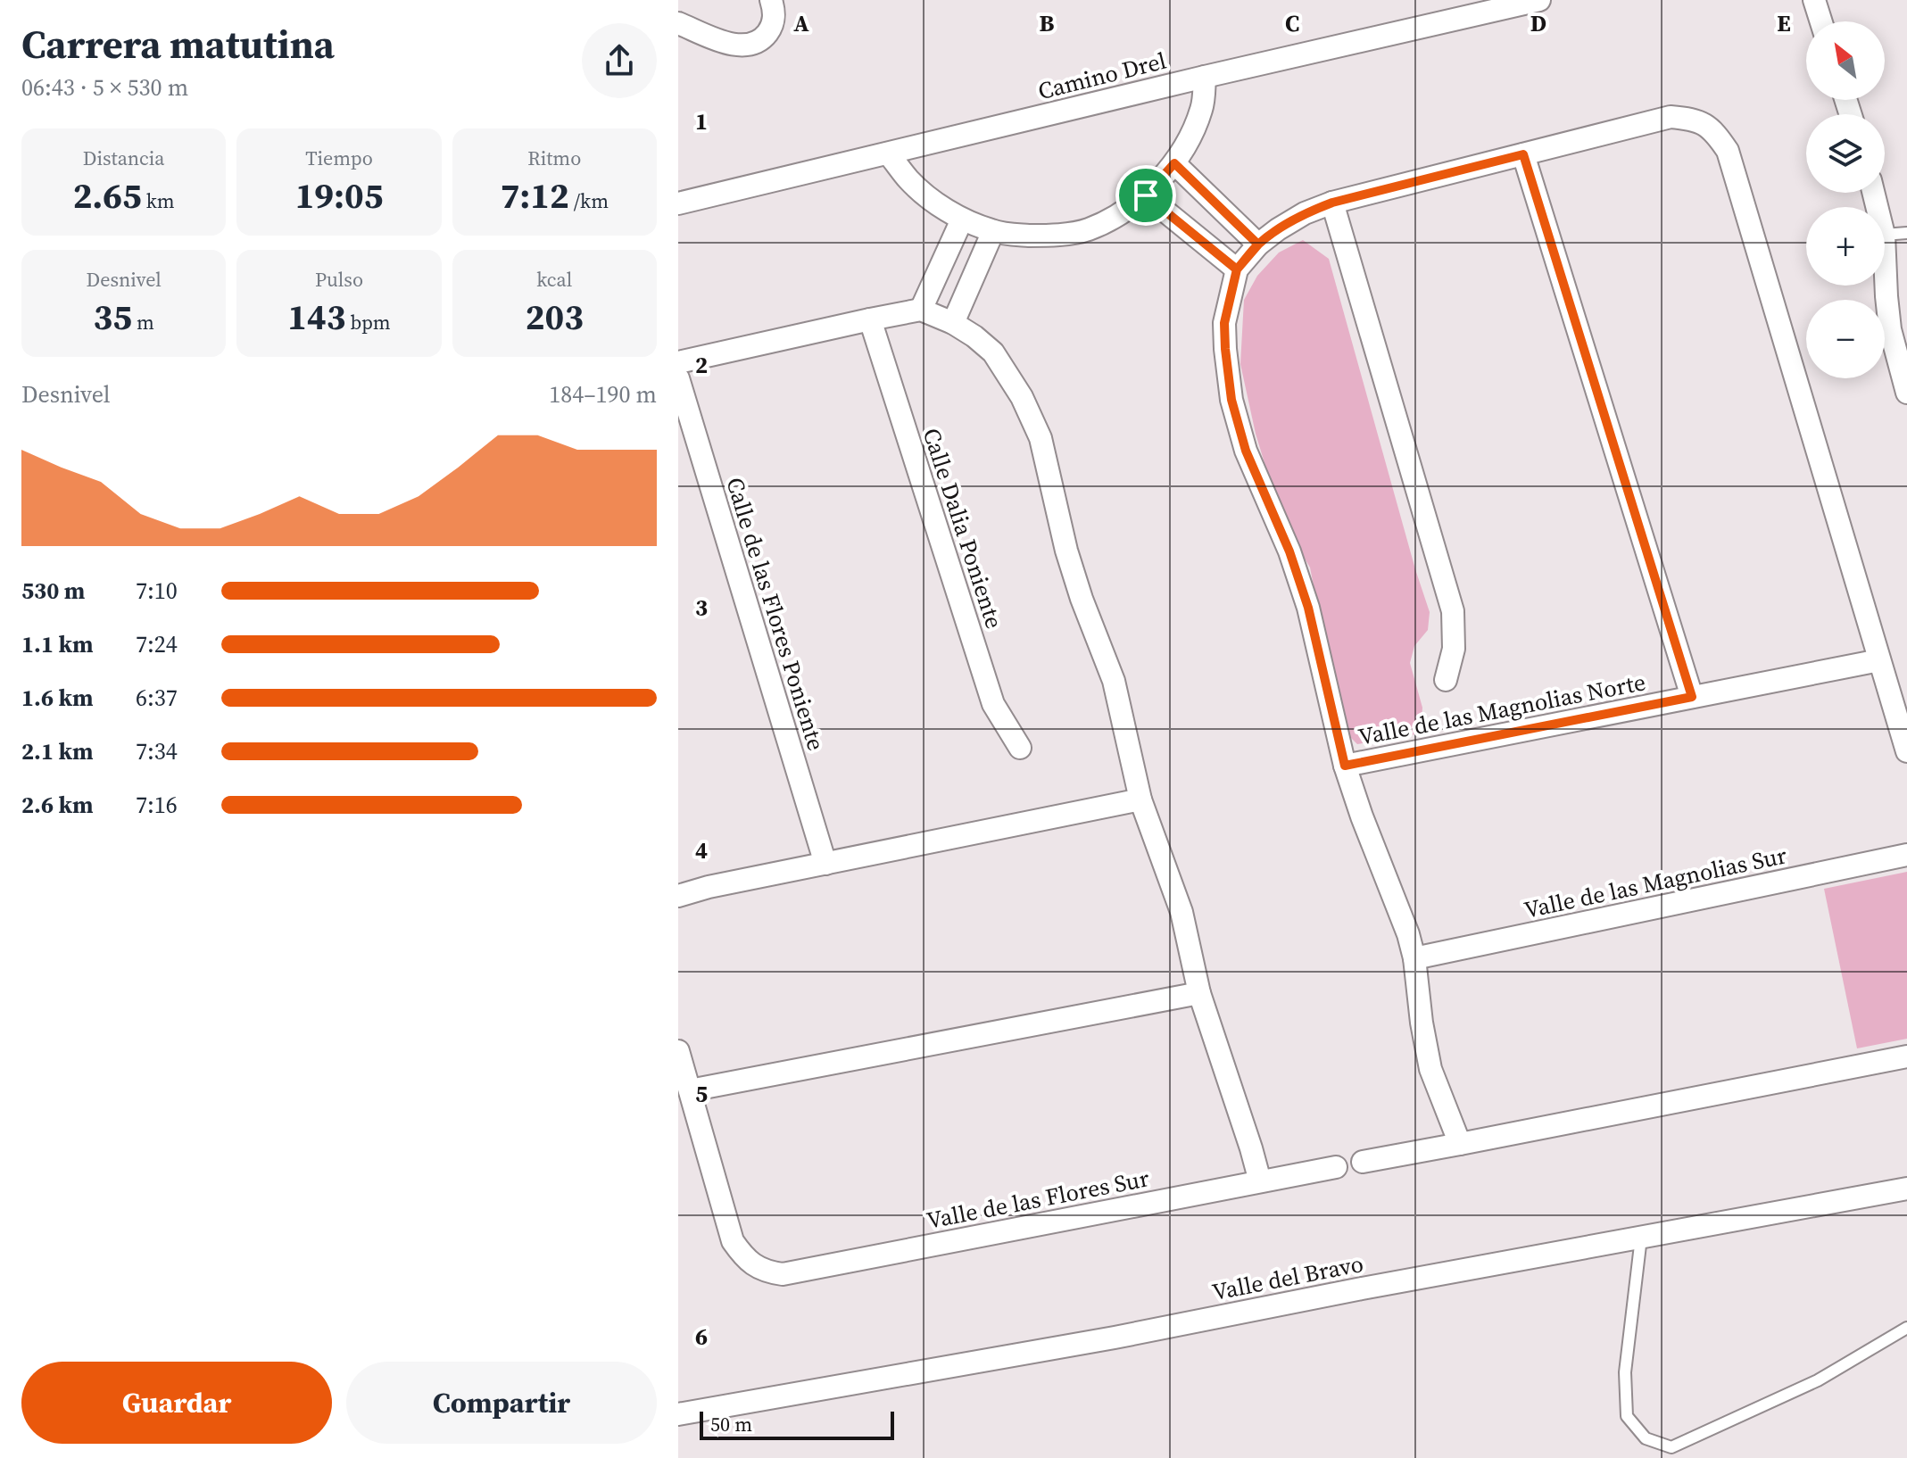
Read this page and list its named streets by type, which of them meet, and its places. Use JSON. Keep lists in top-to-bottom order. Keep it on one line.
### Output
{"streets":{"street":["Camino Drel","Calle Dalia Poniente","Calle de las Flores Poniente","Valle de las Magnolias Norte","Valle de las Magnolias Sur","Valle de las Flores Sur","Valle del Bravo"]},"scale_bar":"50 m","north":"top left","page":{"heading":["Carrera matutina","06:43 · 5 × 530 m"],"map_buttons":["+","−"],"stats":[["Distancia","2.65 km"],["Tiempo","19:05"],["Ritmo","7:12 /km"],["Desnivel","35 m"],["Pulso","143 bpm"],["kcal","203"]],"chart":["Desnivel","184–190 m"],"list":[{"name":"530 m","note":"7:10"},{"name":"1.1 km","note":"7:24"},{"name":"1.6 km","note":"6:37"},{"name":"2.1 km","note":"7:34"},{"name":"2.6 km","note":"7:16"}],"buttons":["Guardar","Compartir"],"scale":"50 m"},"grid":{"columns":["A","B","C","D","E"],"rows":["1","2","3","4","5","6"]}}
